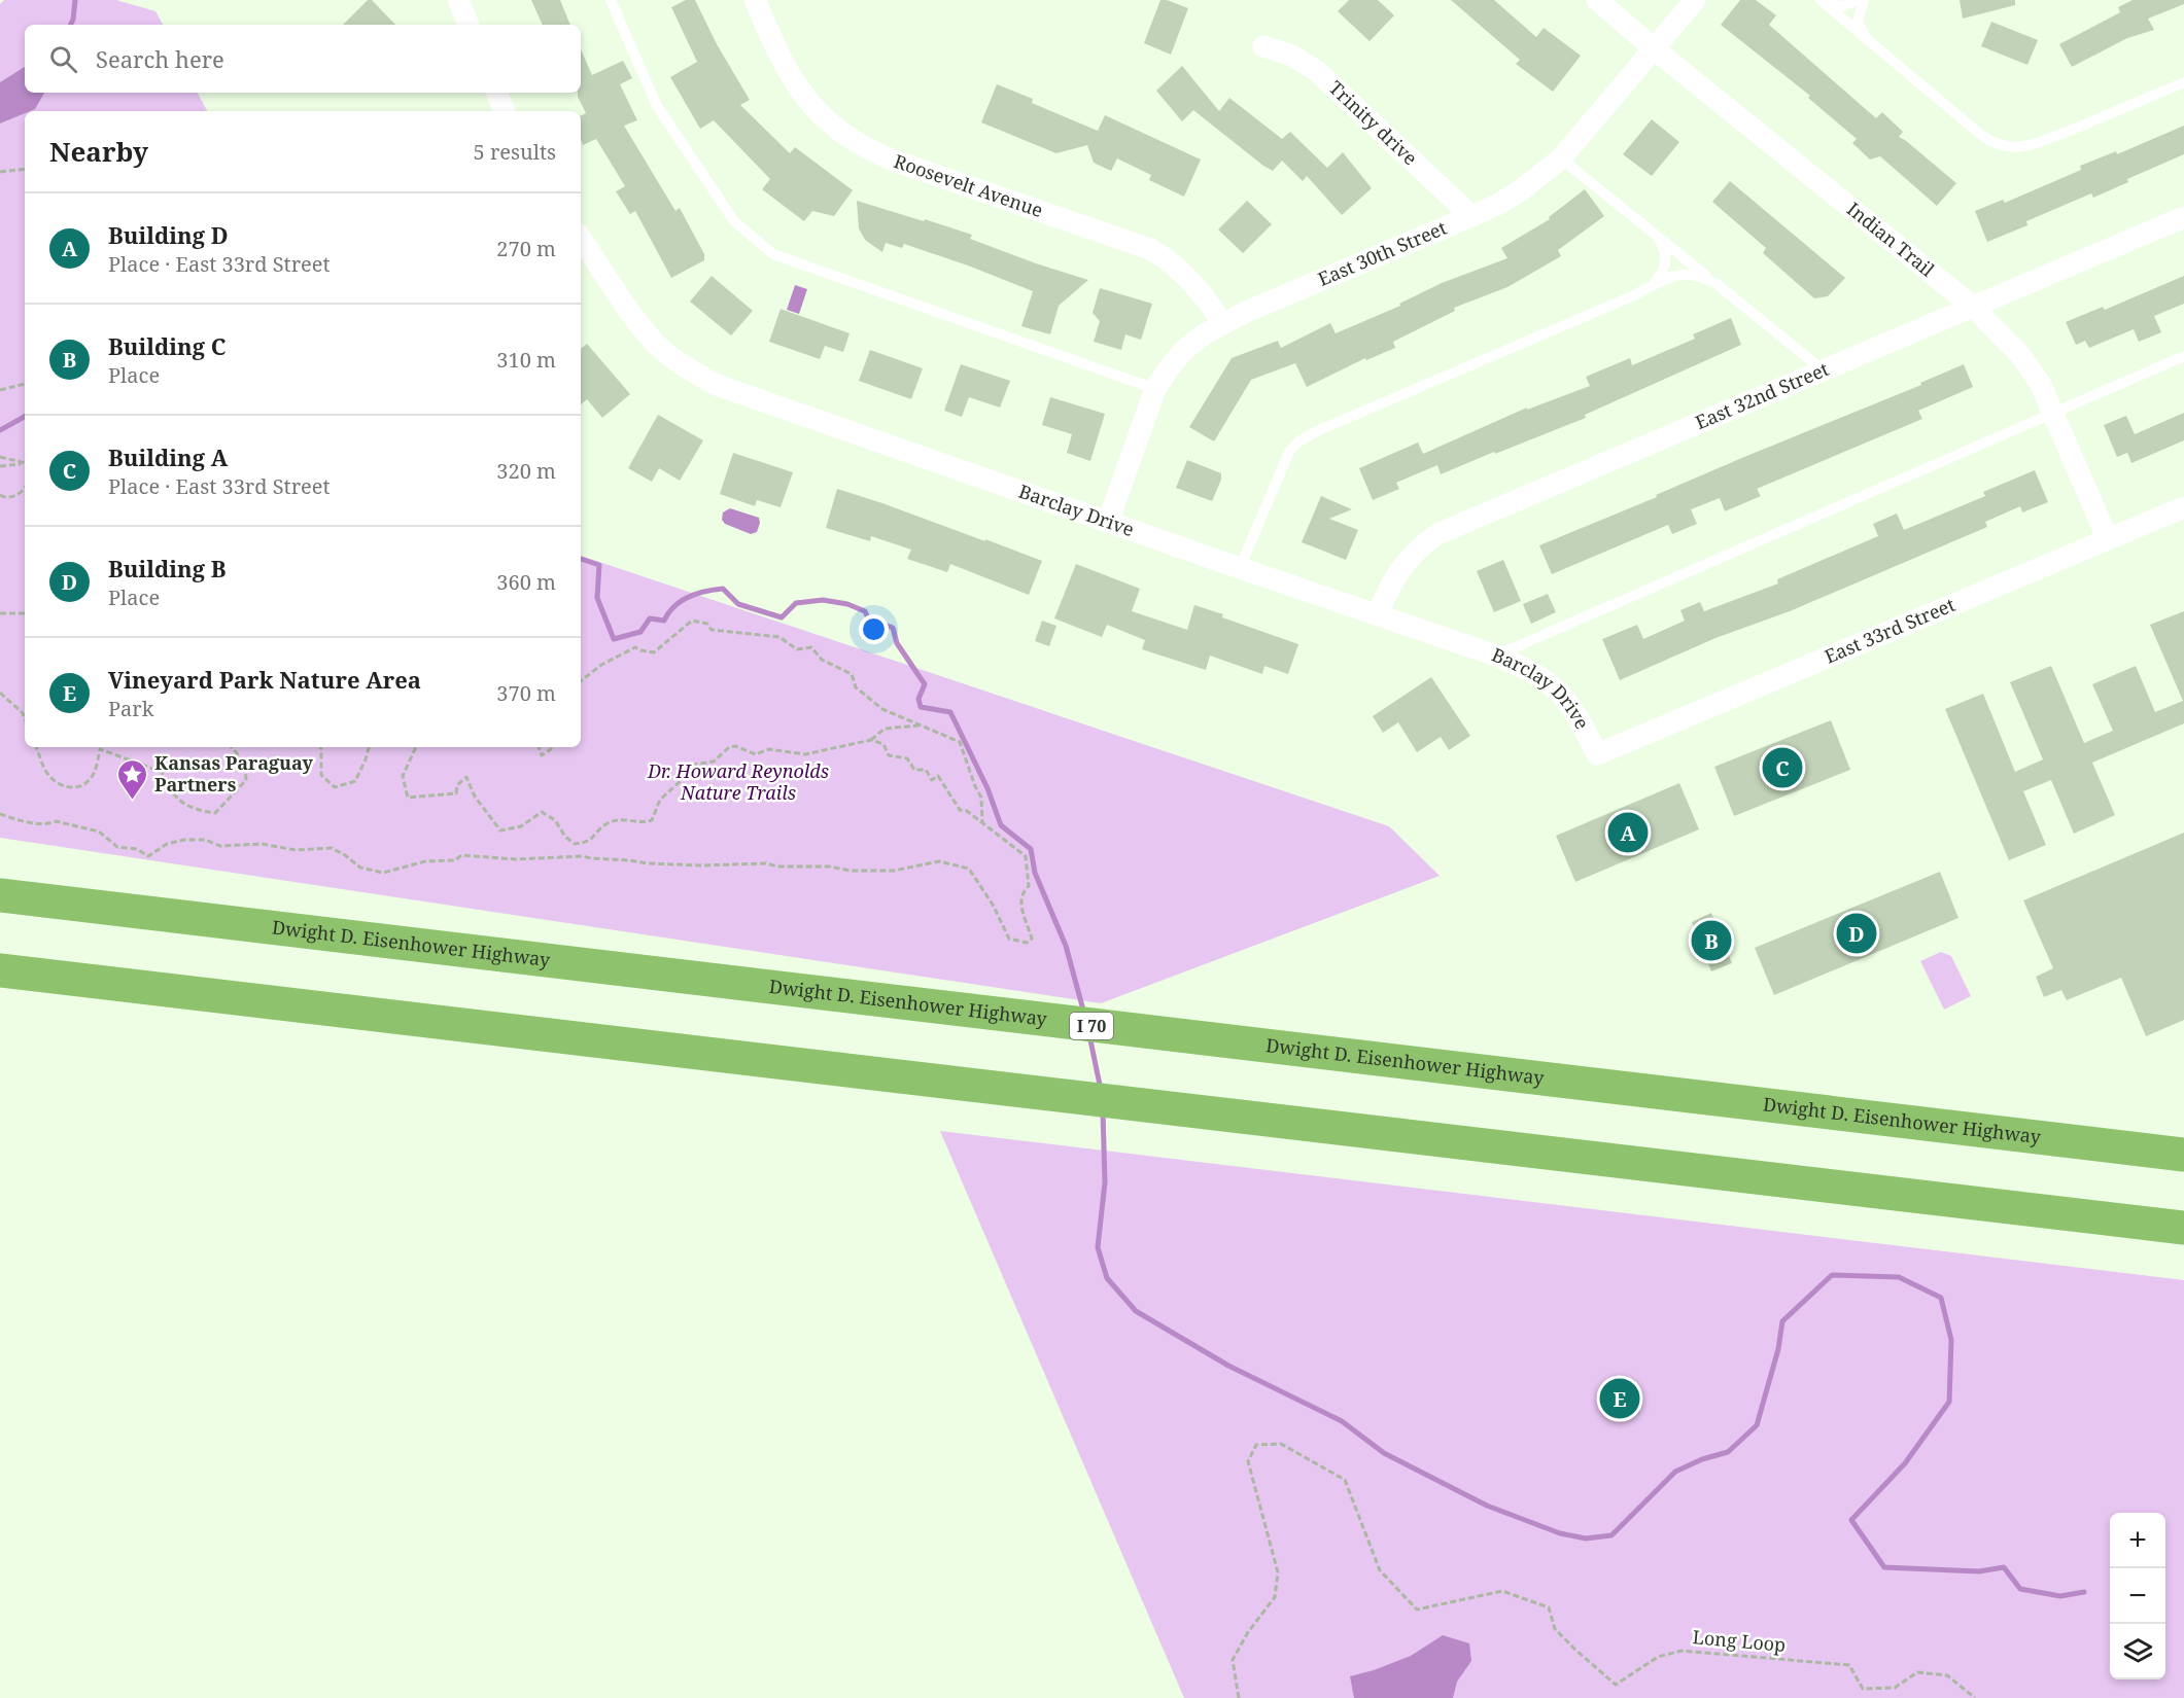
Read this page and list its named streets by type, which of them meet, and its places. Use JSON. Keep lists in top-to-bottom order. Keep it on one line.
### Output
{"streets":{"highway":["Dwight D. Eisenhower Highway","I 70"],"street":["Trinity drive","Roosevelt Avenue","Indian Trail","East 30th Street","East 32nd Street","Barclay Drive","East 33rd Street"],"path":["Long Loop"]},"crossings":[["Trinity drive","East 30th Street"],["Roosevelt Avenue","East 30th Street"],["Indian Trail","East 30th Street"],["Indian Trail","East 32nd Street"],["Indian Trail","East 33rd Street"],["East 30th Street","Barclay Drive"],["East 32nd Street","Barclay Drive"],["Barclay Drive","East 33rd Street"]],"parks":["Dr. Howard Reynolds Nature Trails"],"places":{"place":["Kansas Paraguay Partners"]},"page":{"search":"Search here","heading":["Nearby","5 results"],"list":[{"mark":"A","name":"Building D","note":"Place · East 33rd Street","value":"270 m"},{"mark":"B","name":"Building C","note":"Place","value":"310 m"},{"mark":"C","name":"Building A","note":"Place · East 33rd Street","value":"320 m"},{"mark":"D","name":"Building B","note":"Place","value":"360 m"},{"mark":"E","name":"Vineyard Park Nature Area","note":"Park","value":"370 m"}],"pins":["C","A","D","B","E"],"map_buttons":["+","−"]}}
